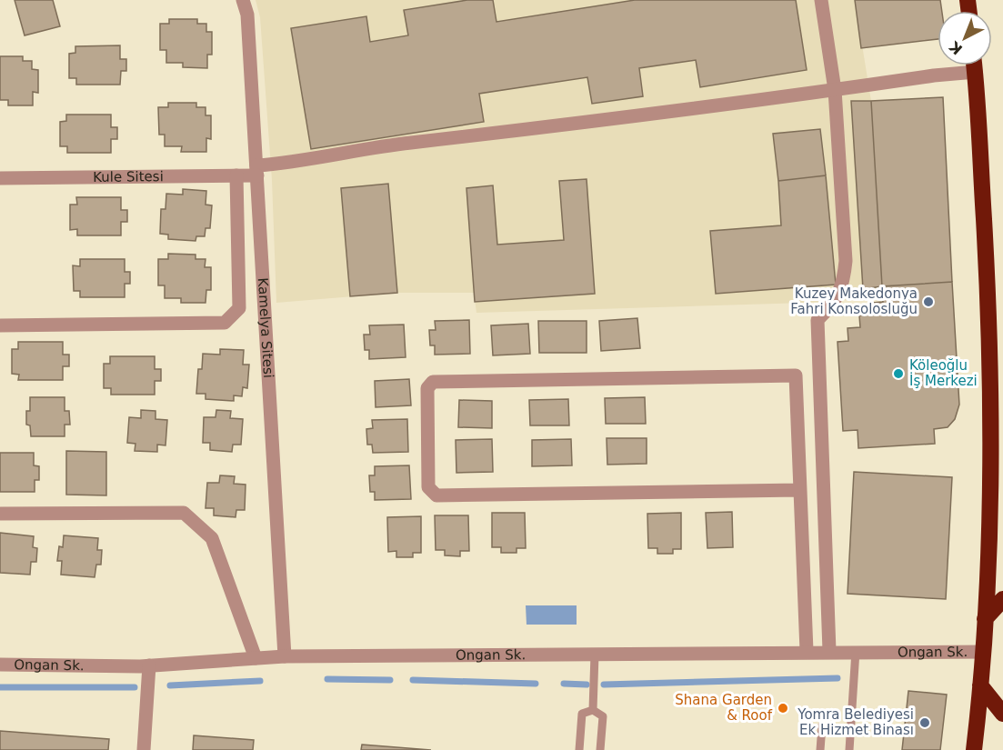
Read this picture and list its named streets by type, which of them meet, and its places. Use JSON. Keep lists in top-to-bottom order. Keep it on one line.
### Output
{"streets":{"street":["Kule Sitesi","Kamelya Sitesi","Ongan Sk."]},"crossings":[["Kule Sitesi","Kamelya Sitesi"],["Kamelya Sitesi","Ongan Sk."]],"places":["Kuzey Makedonya Fahri Konsolosluğu","Köleoğlu İş Merkezi","Shana Garden & Roof","Yomra Belediyesi Ek Hizmet Binası"],"north":"bottom left"}
